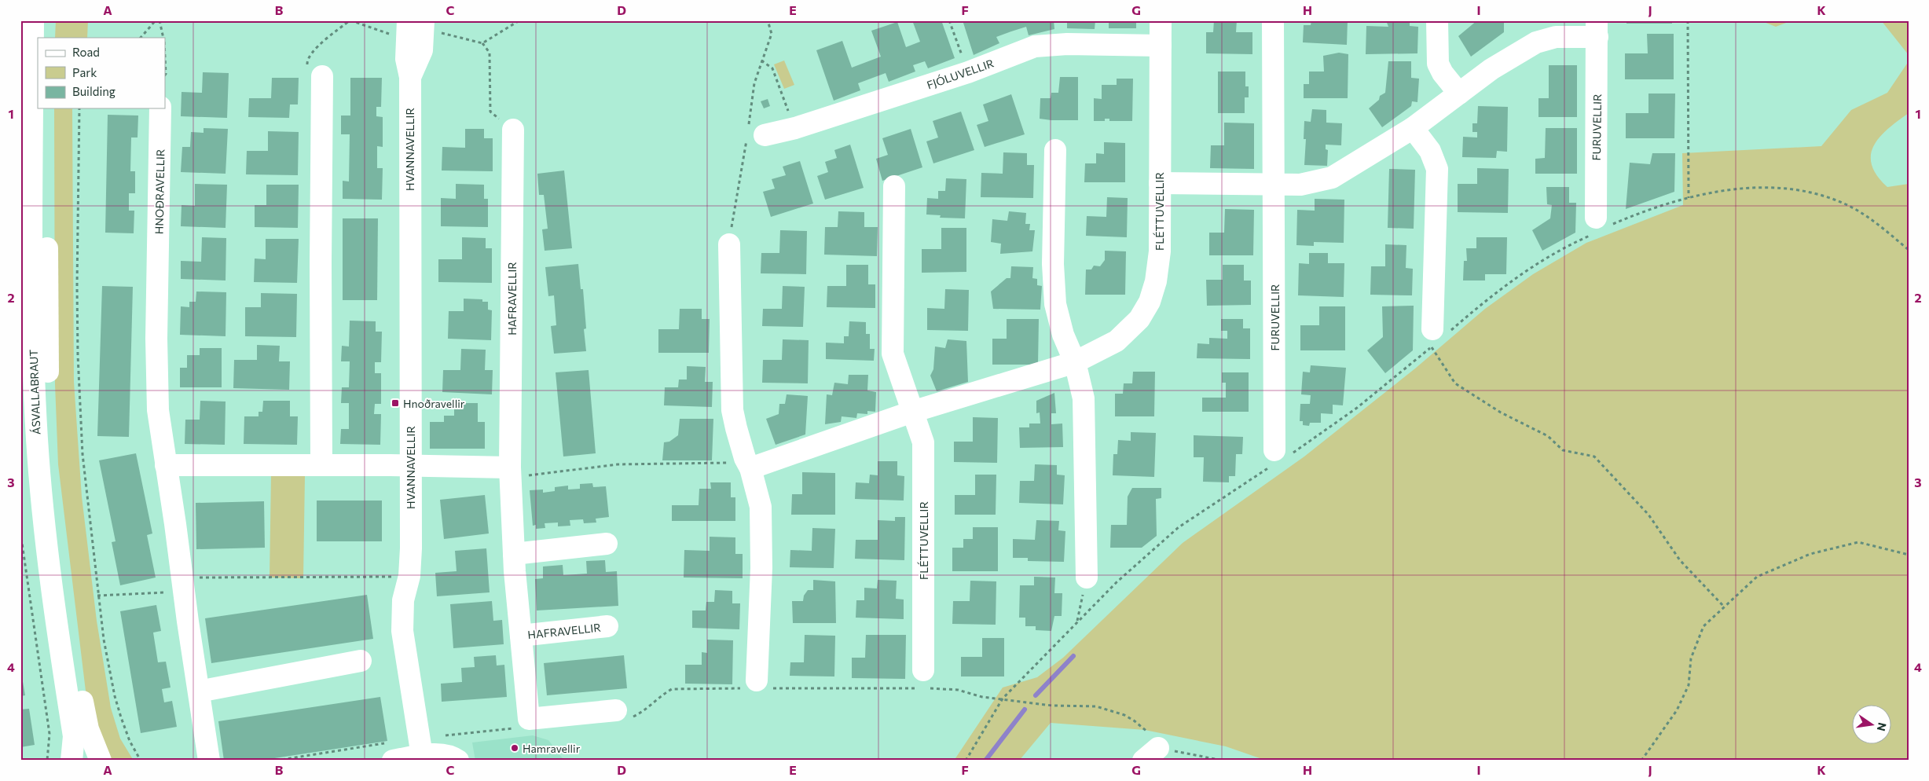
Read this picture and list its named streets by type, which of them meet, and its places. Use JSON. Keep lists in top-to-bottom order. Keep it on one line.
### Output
{"streets":{"street":["FJÓLUVELLIR","FURUVELLIR","HVANNAVELLIR","HNOÐRAVELLIR","FLÉTTUVELLIR","HAFRAVELLIR","ÁSVALLABRAUT"]},"crossings":[["FJÓLUVELLIR","FLÉTTUVELLIR"],["FURUVELLIR","FLÉTTUVELLIR"]],"places":{"transit":["Hnoðravellir"],"other":["Hamravellir"]},"legend":["Road","Park","Building"],"north":"right","grid":{"columns":["A","B","C","D","E","F","G","H","I","J","K"],"rows":["1","2","3","4"]}}
